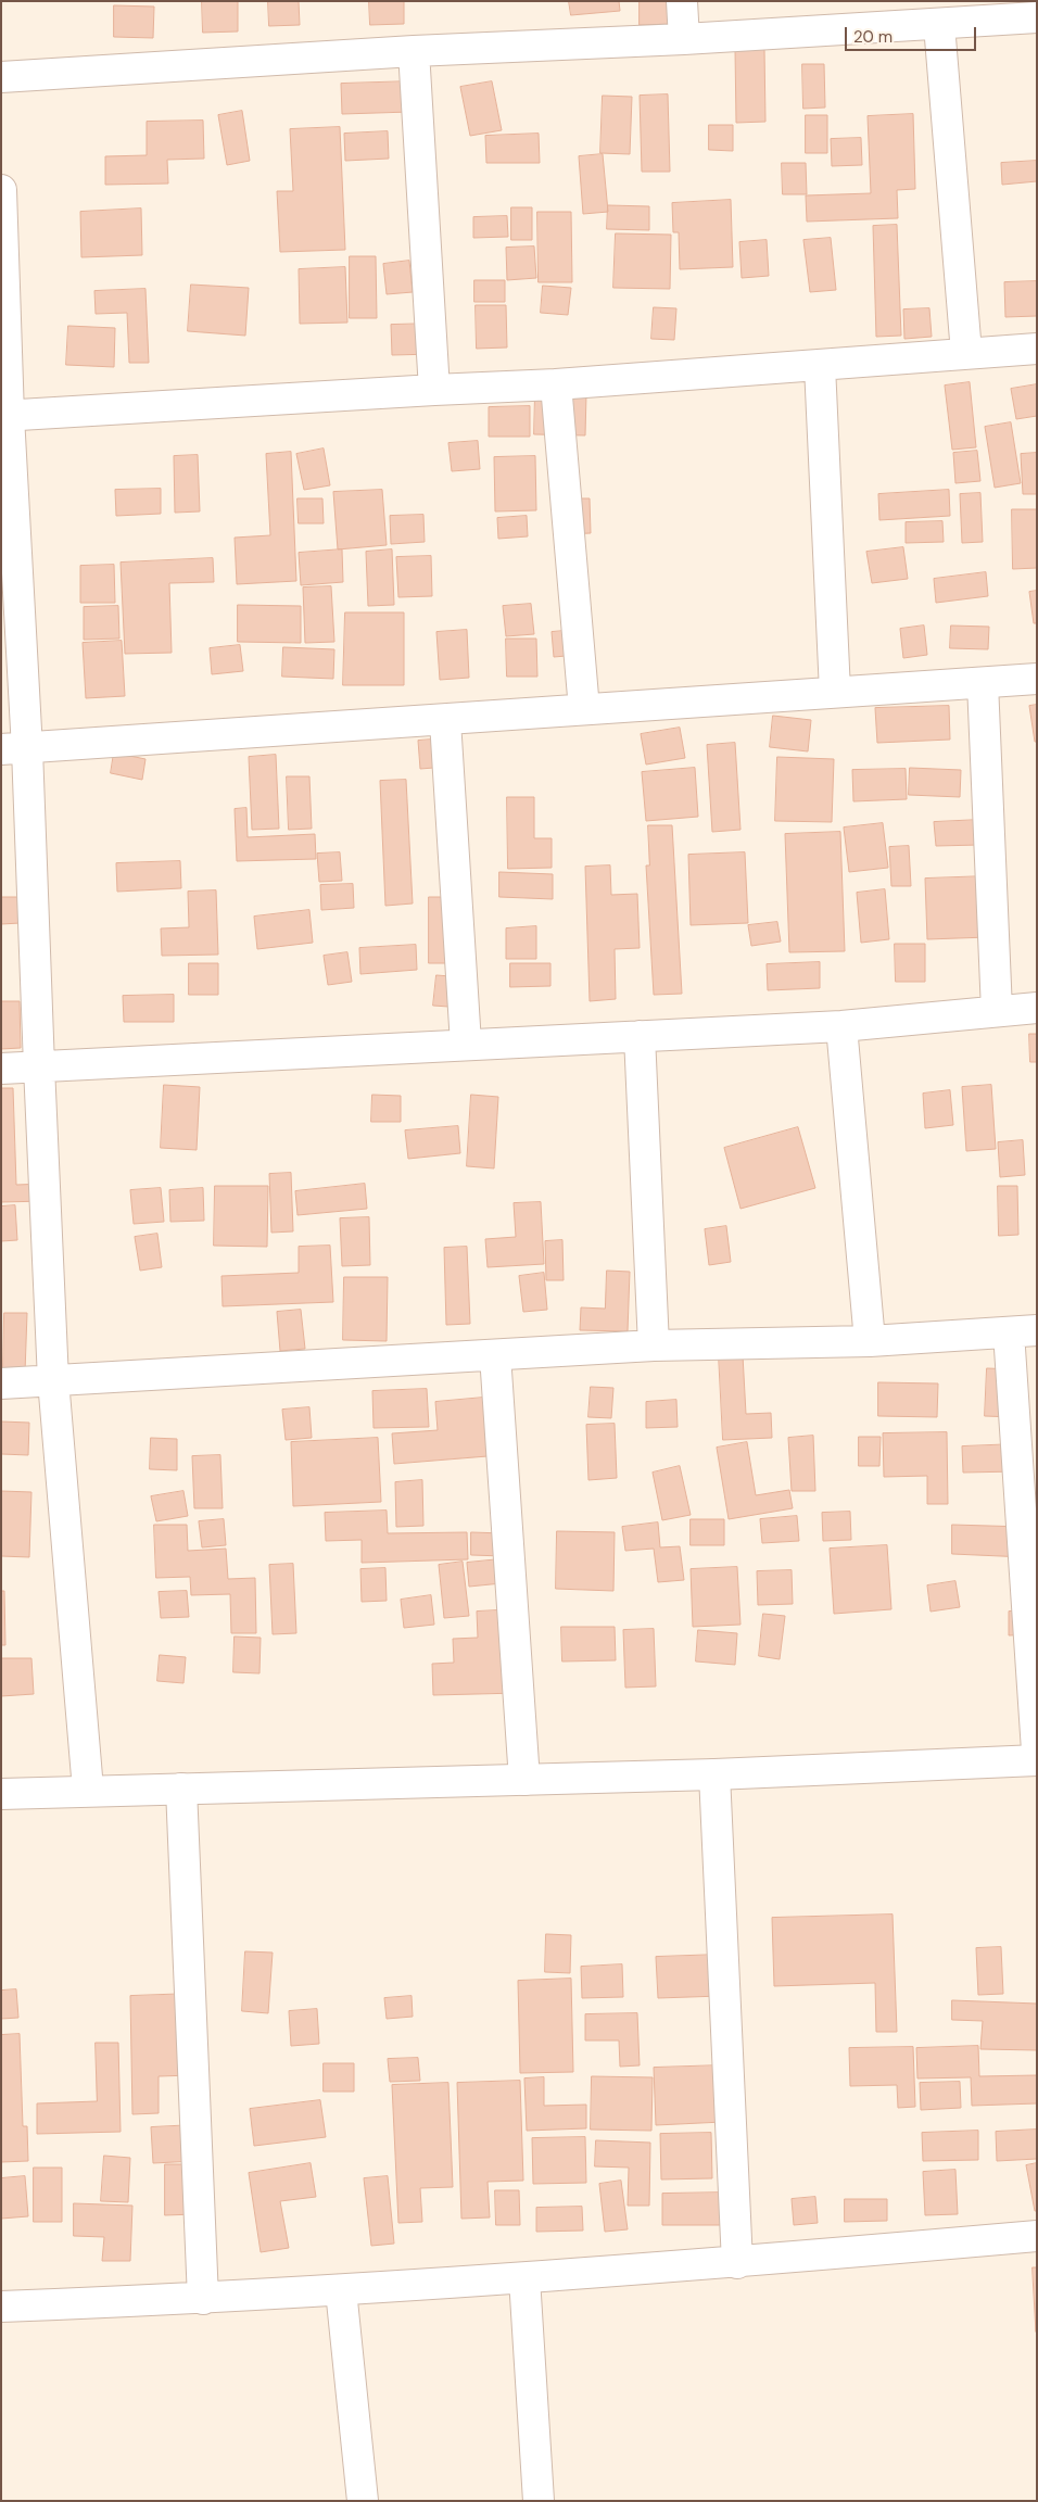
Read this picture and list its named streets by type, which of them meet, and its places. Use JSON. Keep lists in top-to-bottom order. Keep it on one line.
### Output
{"scale_bar":"20 m"}
